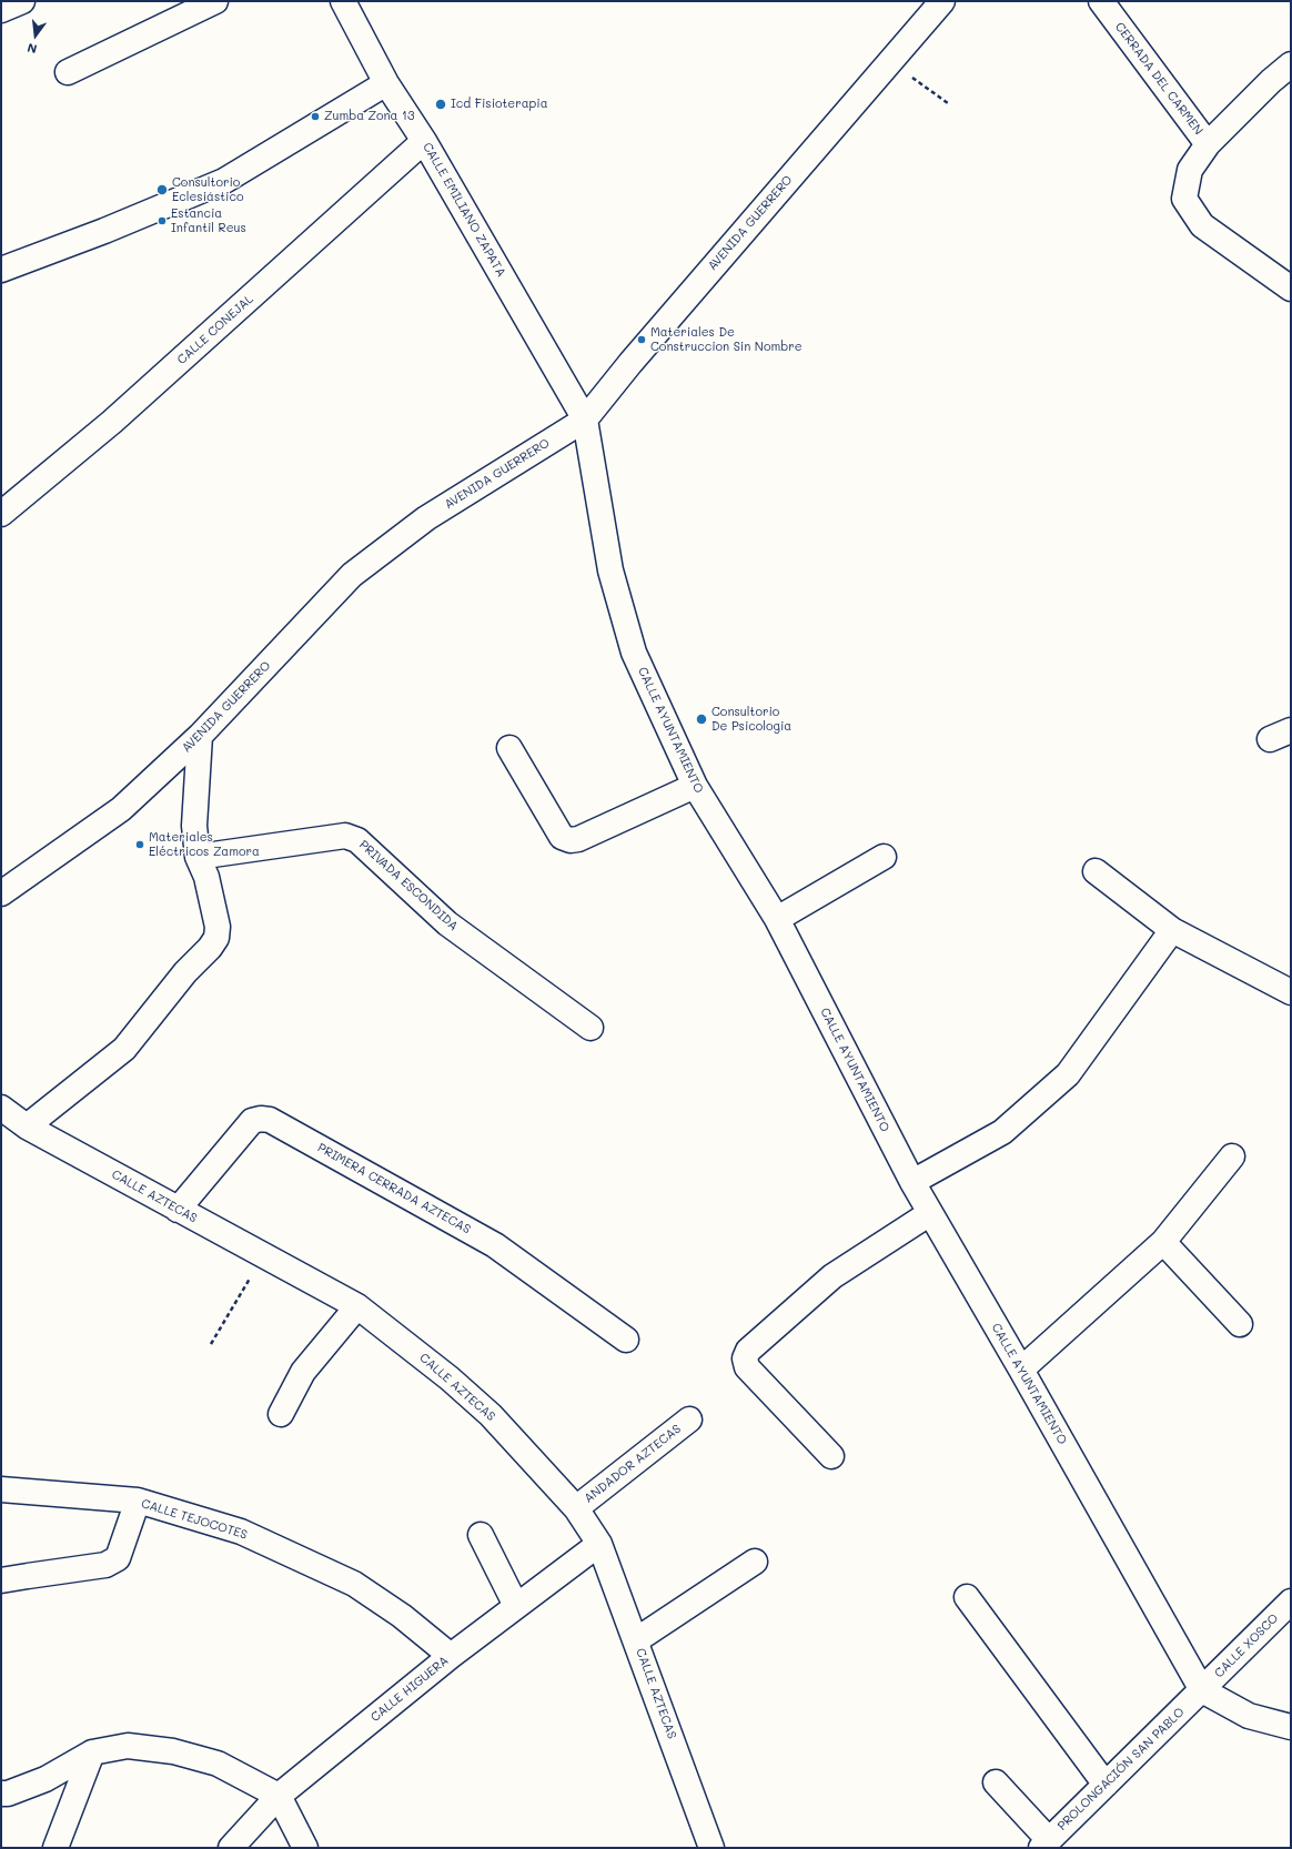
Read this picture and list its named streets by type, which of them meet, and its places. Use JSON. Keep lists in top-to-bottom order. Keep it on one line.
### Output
{"streets":{"street":["CERRADA DEL CARMEN","CALLE EMILIANO ZAPATA","AVENIDA GUERRERO","CALLE CONEJAL","CALLE AYUNTAMIENTO","PRIVADA ESCONDIDA","PRIMERA CERRADA AZTECAS","CALLE AZTECAS","ANDADOR AZTECAS","CALLE TEJOCOTES","CALLE XOSCO","CALLE HIGUERA","PROLONGACIÓN SAN PABLO"]},"crossings":[["CALLE EMILIANO ZAPATA","AVENIDA GUERRERO"],["CALLE EMILIANO ZAPATA","CALLE CONEJAL"],["CALLE EMILIANO ZAPATA","CALLE AYUNTAMIENTO"],["AVENIDA GUERRERO","CALLE AYUNTAMIENTO"],["CALLE AYUNTAMIENTO","CALLE XOSCO"],["CALLE AYUNTAMIENTO","PROLONGACIÓN SAN PABLO"],["PRIMERA CERRADA AZTECAS","CALLE AZTECAS"],["CALLE AZTECAS","ANDADOR AZTECAS"],["CALLE AZTECAS","CALLE HIGUERA"],["CALLE TEJOCOTES","CALLE HIGUERA"],["CALLE XOSCO","PROLONGACIÓN SAN PABLO"]],"places":["Icd Fisioterapia","Zumba Zona 13","Consultorio Eclesiástico","Estancia Infantil Reus","Materiales De Construccion Sin Nombre","Consultorio De Psicologia","Materiales Eléctricos Zamora"],"north":"bottom"}
